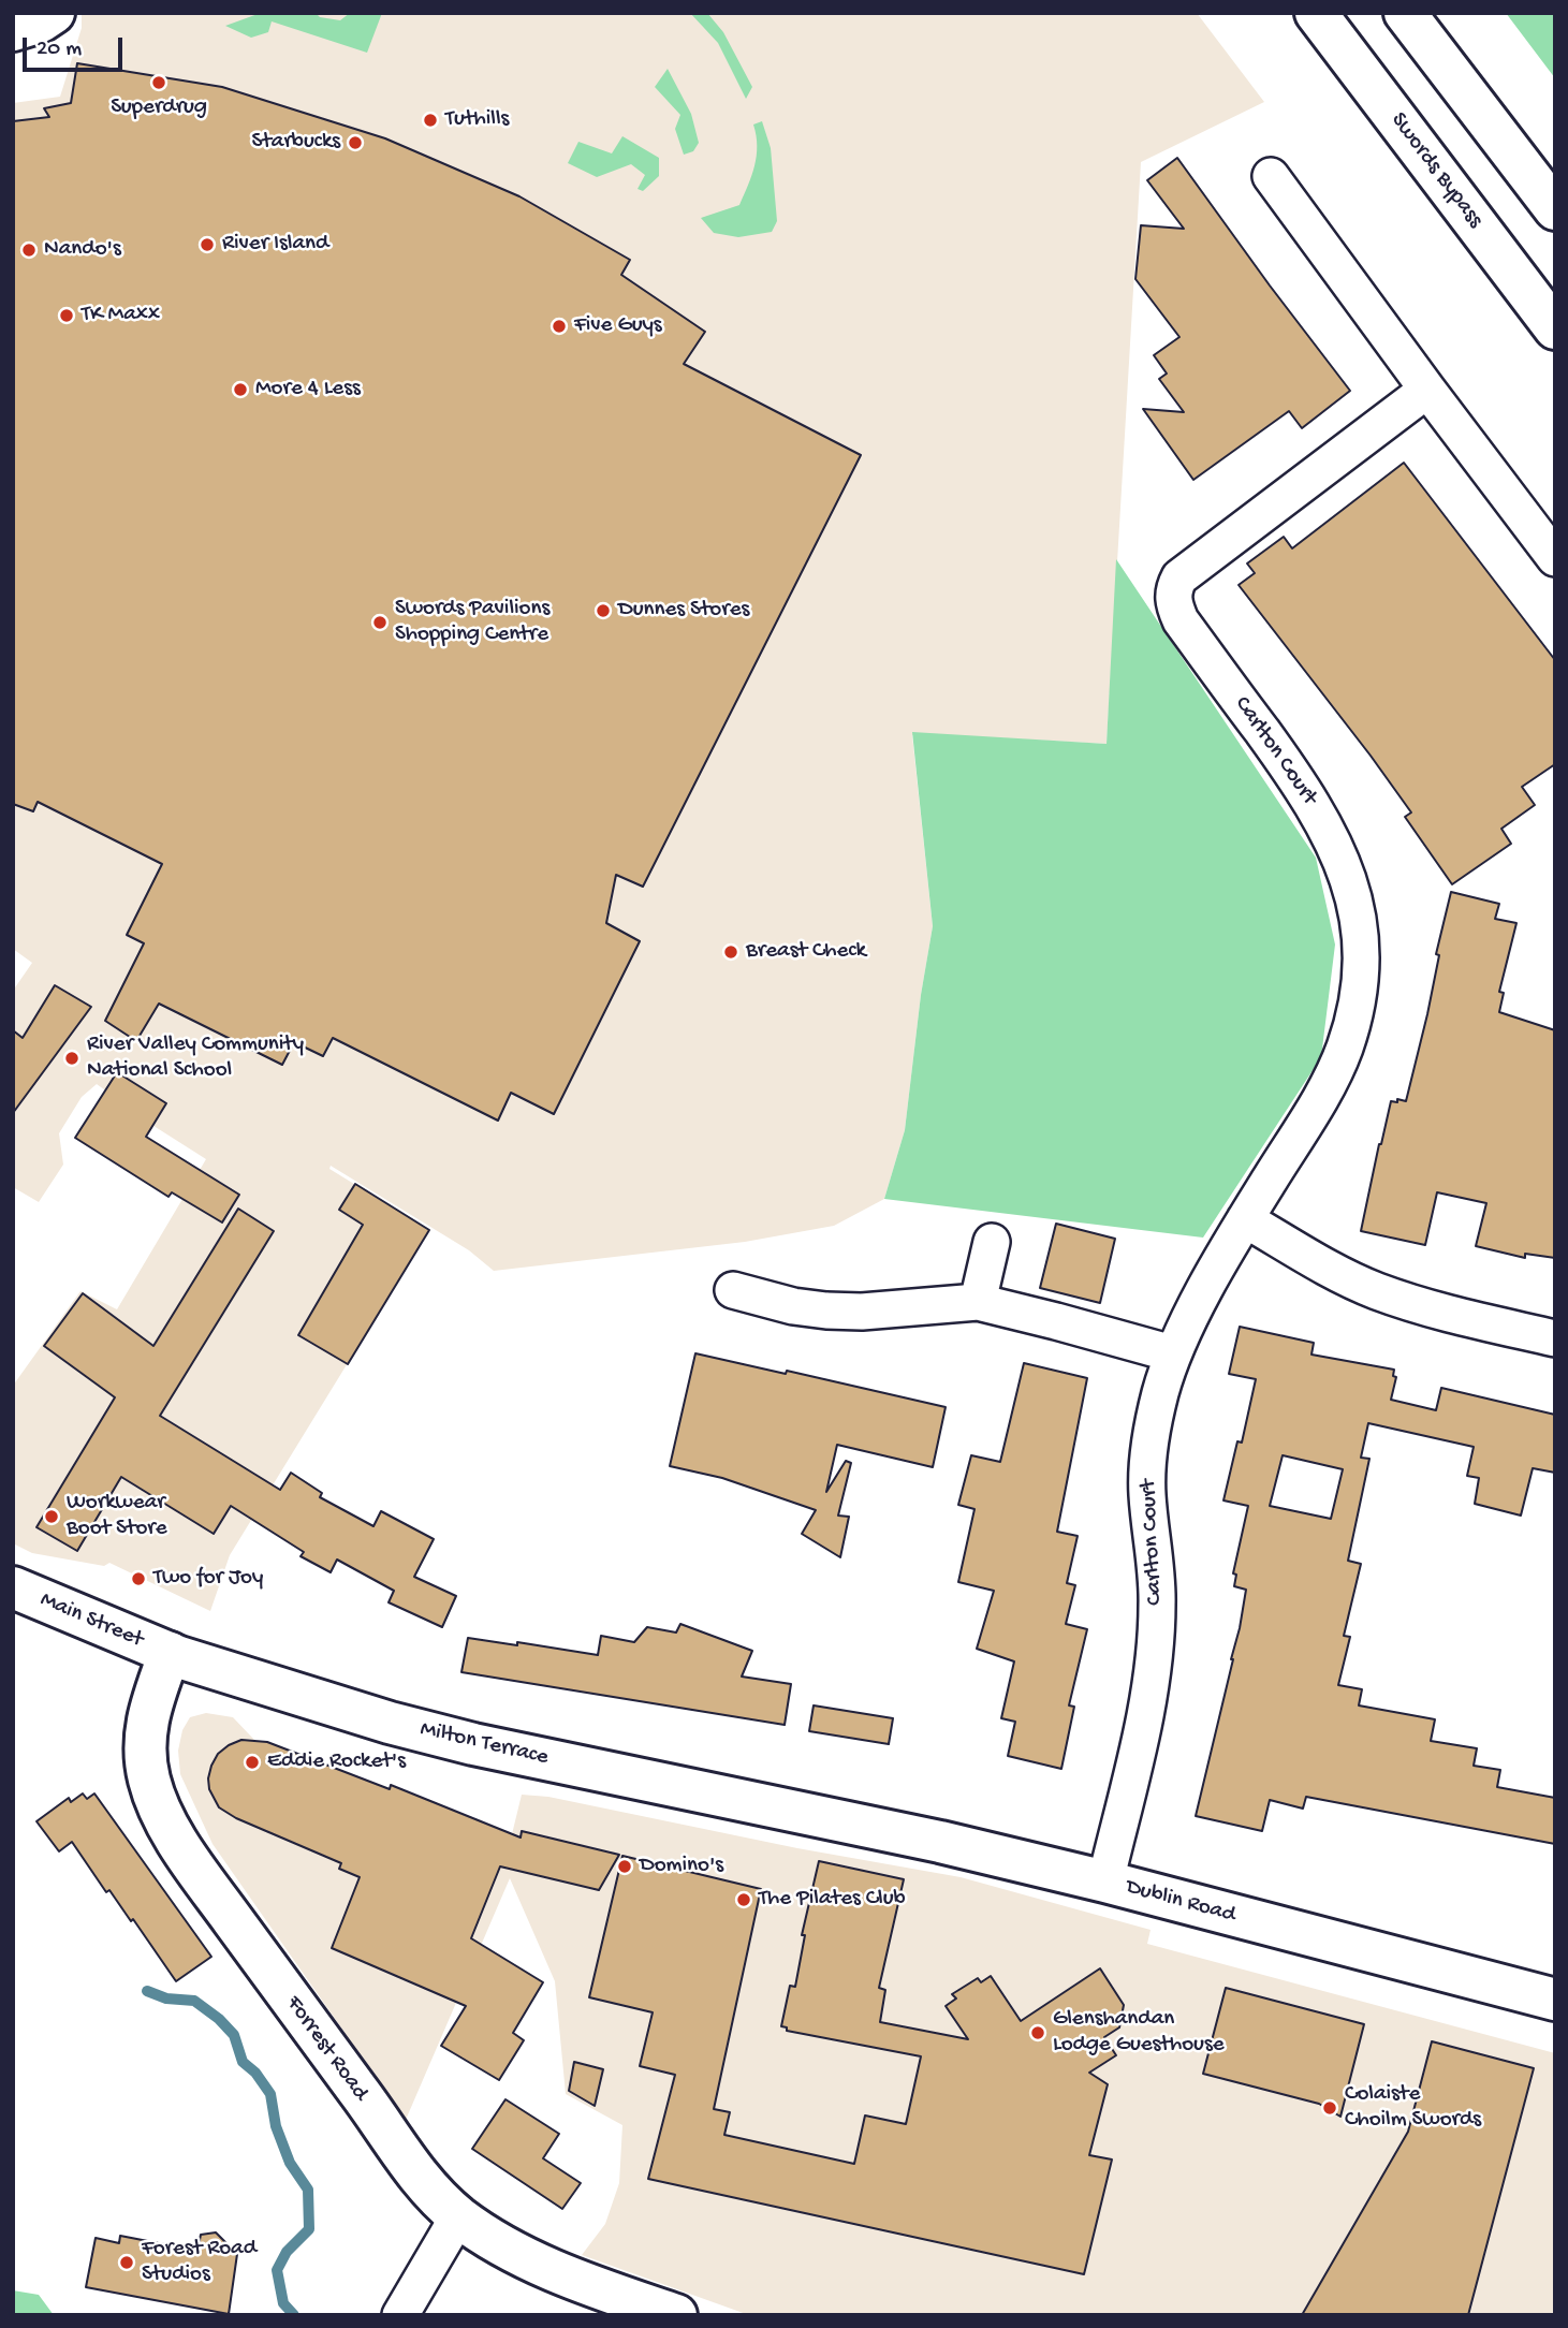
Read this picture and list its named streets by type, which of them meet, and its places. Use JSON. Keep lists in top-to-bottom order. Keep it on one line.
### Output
{"streets":{"main road":["Swords Bypass","Main Street","Milton Terrace","Dublin Road","Forrest Road"],"street":["Carlton Court"]},"crossings":[["Carlton Court","Dublin Road"],["Main Street","Milton Terrace"],["Main Street","Forrest Road"],["Milton Terrace","Dublin Road"],["Milton Terrace","Forrest Road"]],"places":["Superdrug","Tuthills","Starbucks","River Island","Nando's","TK Maxx","Five Guys","More 4 Less","Dunnes Stores","Swords Pavilions Shopping Centre","Breast Check","River Valley Community National School","Workwear Boot Store","Two for Joy","Eddie Rocket's","Domino's","The Pilates Club","Glenshandan Lodge Guesthouse","Colaiste Choilm Swords","Forest Road Studios"],"scale_bar":"20 m"}
